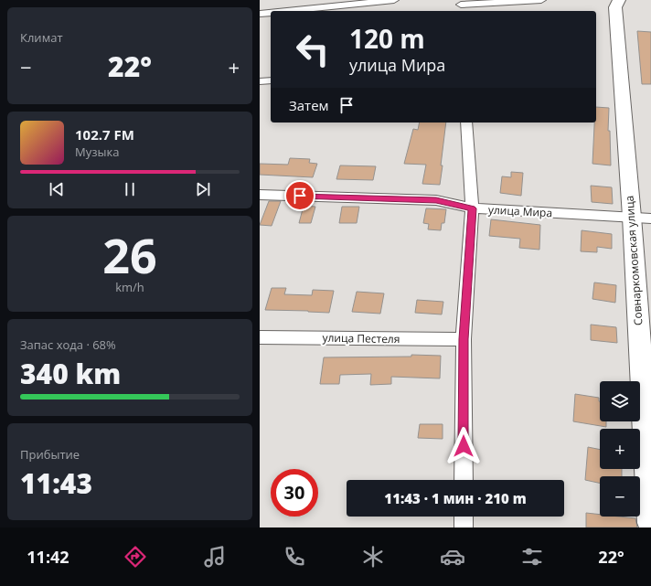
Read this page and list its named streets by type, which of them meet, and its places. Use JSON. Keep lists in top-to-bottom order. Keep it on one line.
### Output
{"streets":{"street":["улица Мира","Совнаркомовская улица","улица Пестеля"]},"crossings":[["улица Мира","Совнаркомовская улица"]],"page":{"tile":["Климат",["26","km/h"],["Запас хода · 68%","340 km"],["Прибытие","11:43"]],"turn":["120 m","улица Мира"],"heat":["−","22°","+"],"then":"Затем","song":["102.7 FM","Музыка"],"map_buttons":["+","−"],"limit":"30","trip":"11:43 · 1 мин · 210 m","tabs":["11:42","22°"]}}
